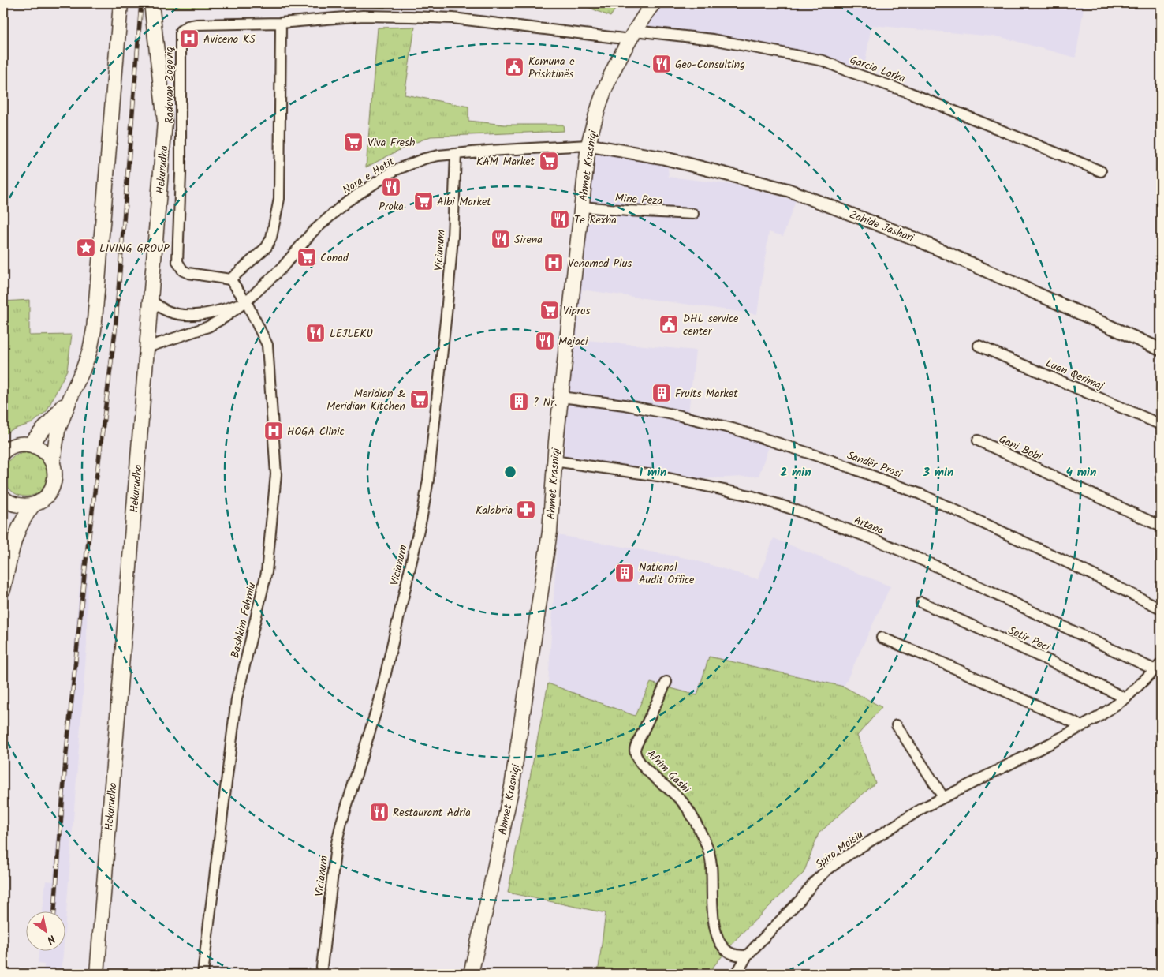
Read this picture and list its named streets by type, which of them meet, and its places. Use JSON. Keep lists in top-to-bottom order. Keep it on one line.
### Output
{"streets":{"main road":["Ahmet Krasniqi","Hekurudha"],"street":["Garcia Lorka","Radovan Zogoviq","Nora e Hotit","Mine Peza","Zahide Jashari","Vicianum","Luan Qerimaj","Gani Bobi","Sandër Prosi","Artana","Bashkim Fehmiu","Sotir Peci","Afrim Gashi","Spiro Moisiu"]},"crossings":[["Garcia Lorka","Radovan Zogoviq"],["Garcia Lorka","Ahmet Krasniqi"],["Radovan Zogoviq","Ahmet Krasniqi"],["Radovan Zogoviq","Bashkim Fehmiu"],["Ahmet Krasniqi","Nora e Hotit"],["Ahmet Krasniqi","Mine Peza"],["Ahmet Krasniqi","Zahide Jashari"],["Ahmet Krasniqi","Sandër Prosi"],["Ahmet Krasniqi","Artana"],["Hekurudha","Nora e Hotit"],["Nora e Hotit","Zahide Jashari"],["Nora e Hotit","Vicianum"],["Nora e Hotit","Bashkim Fehmiu"],["Artana","Spiro Moisiu"],["Sotir Peci","Spiro Moisiu"],["Afrim Gashi","Spiro Moisiu"]],"places":{"hospital":["Avicena KS","Venomed Plus","HOGA Clinic"],"restaurant":["Geo-Consulting","Proka","Te Rexha","Sirena","LEJLEKU","Majaci","Restaurant Adria"],"public building":["Komuna e Prishtinës","DHL service center"],"supermarket":["Viva Fresh","KAM Market","Albi Market","Conad","Vipros","Meridian & Meridian Kitchen"],"place":["LIVING GROUP"],"building":["Fruits Market","? Nr.","National Audit Office"],"pharmacy":["Kalabria"]},"north":"bottom right","rings":["1 min","2 min","3 min","4 min"]}
